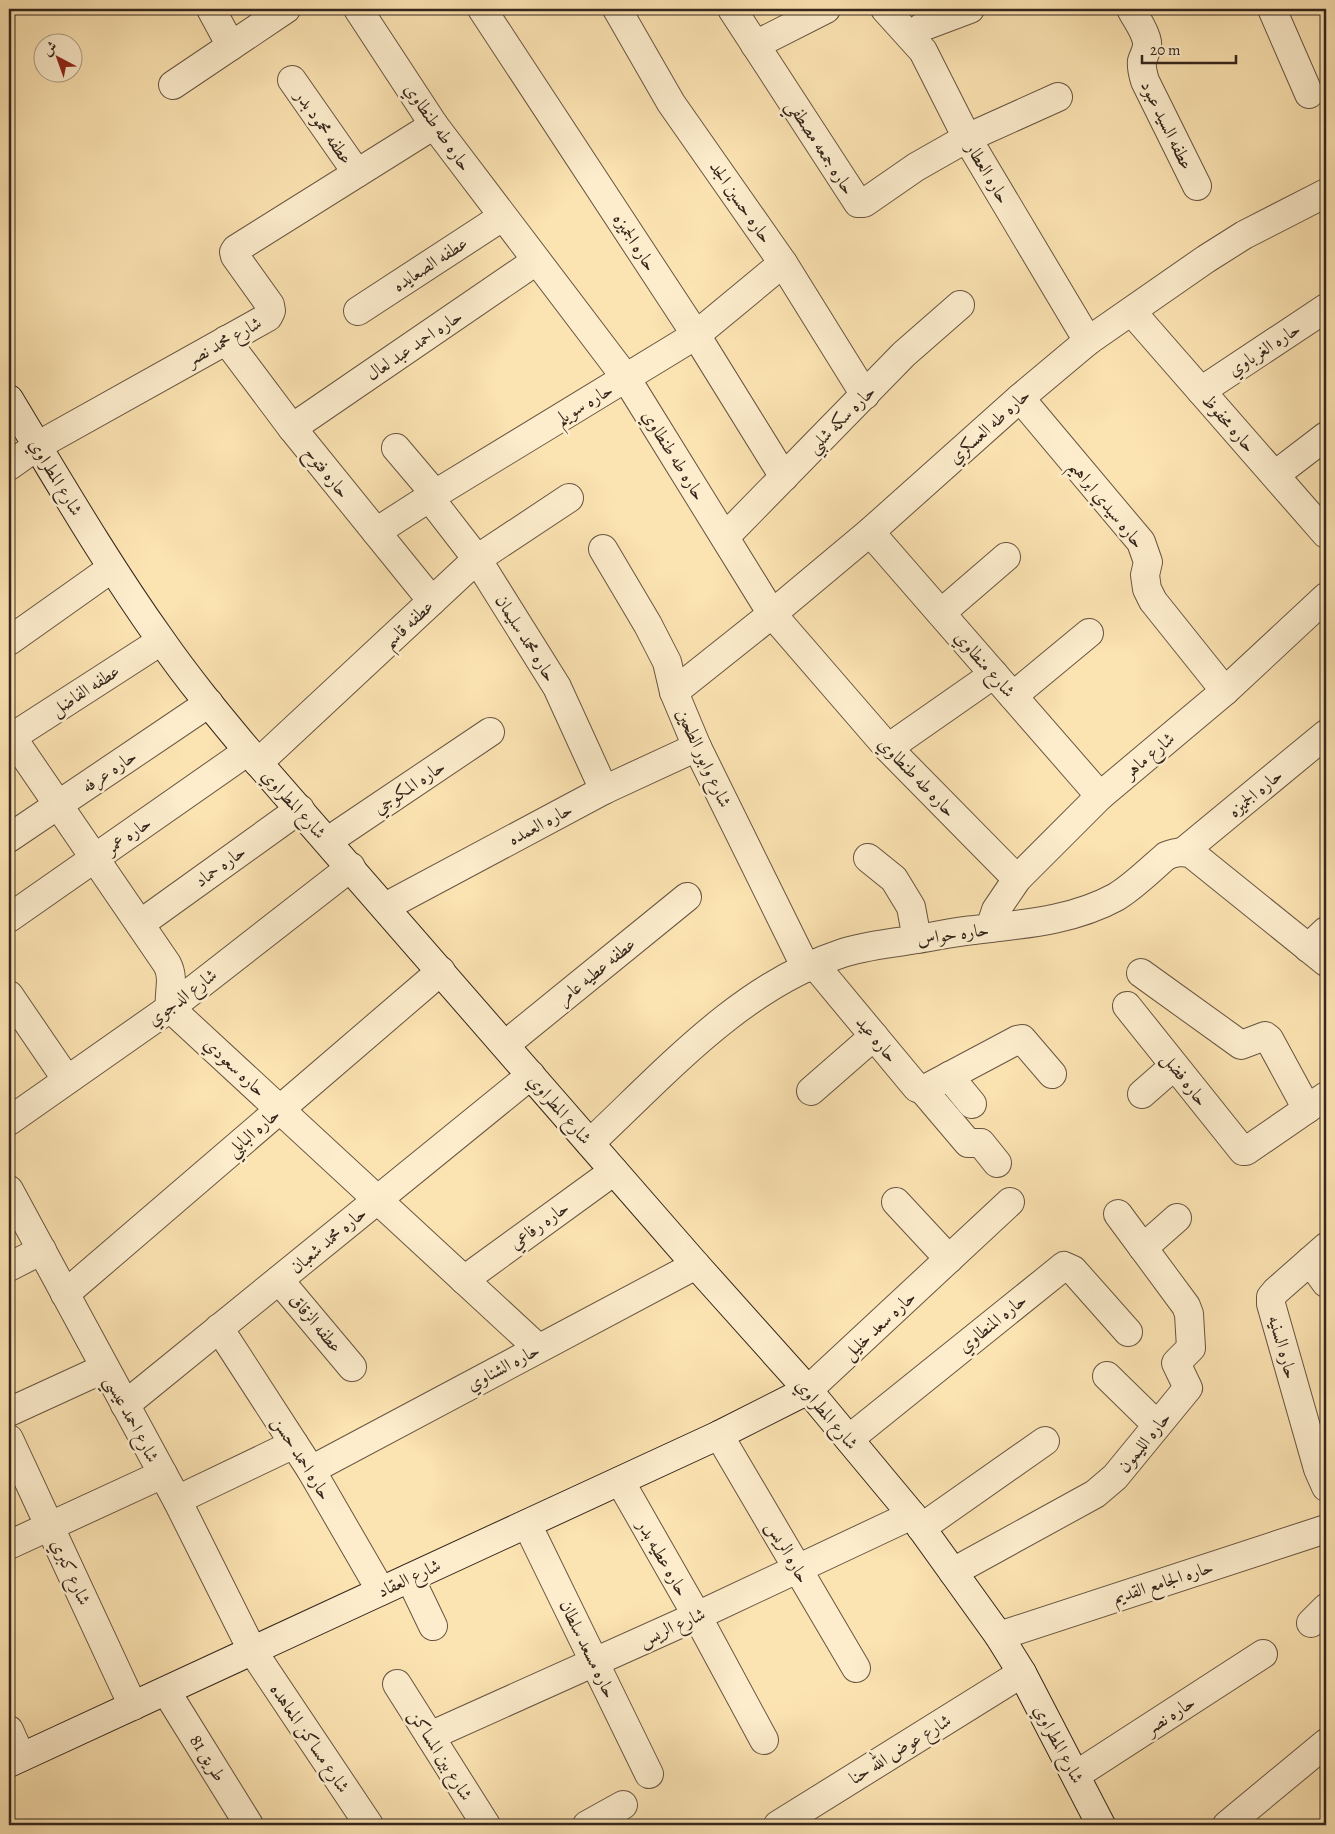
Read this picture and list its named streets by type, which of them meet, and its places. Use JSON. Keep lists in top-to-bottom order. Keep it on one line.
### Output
{"streets":{"street":["عطفه السيد عبود","عطفه محمود بدر","حاره طه طنطاوي","حاره جمعه مصطفي","حاره العطار","حاره حسين الجد","حاره الجميزه","عطفه الصعايده","شارع محمد نصر","حاره احمد عبد لعال","حاره الغرباوي","حاره سويلم","حاره سكه شلبي","حاره محفوظ","حاره طه العسكري","حاره فتوح","شارع المطراوي","حاره سيدي ابراهيم","عطفه قاسم","حاره محمد سليمان","شارع منطاوي","عطفه الفاضل","شارع ماهر","شارع وابور الطحين","حاره عرفه","حاره المكوجي","حاره العمده","حاره عمر","حاره حماد","حاره حواس","عطفه عطيه عامر","شارع الدجوي","حاره عيد","حاره سعودي","حاره فضل","حاره البابلي","حاره رفاعي","حاره محمد شعبان","عطفه الزقاق","حاره المنطاوي","حاره سعد خليل","حاره السنيه","حاره الشناوي","شارع احمد عيسي","حاره الليمون","حاره احمد حسن","حاره الريس","حاره عطيه بدر","شارع كبري","شارع العقاد","حاره الجامع القديم","شارع الريس","حاره مسعد سلطان","حاره نصر","شارع مساكن المعاهده","شارع عوض الله حنا","شارع بين المساكن","طريق 81"]},"crossings":[["عطفه محمود بدر","شارع محمد نصر"],["حاره طه طنطاوي","عطفه الصعايده"],["حاره طه طنطاوي","شارع محمد نصر"],["حاره طه طنطاوي","حاره احمد عبد لعال"],["حاره طه طنطاوي","حاره سويلم"],["حاره طه طنطاوي","حاره سكه شلبي"],["حاره طه طنطاوي","حاره طه العسكري"],["حاره طه طنطاوي","شارع ماهر"],["حاره جمعه مصطفي","حاره العطار"],["حاره العطار","حاره طه العسكري"],["حاره حسين الجد","حاره سويلم"],["حاره حسين الجد","حاره سكه شلبي"],["حاره الجميزه","حاره سويلم"],["حاره الجميزه","حاره سكه شلبي"],["حاره الجميزه","حاره حواس"],["شارع محمد نصر","حاره فتوح"],["شارع محمد نصر","شارع المطراوي"],["حاره احمد عبد لعال","حاره فتوح"],["حاره الغرباوي","حاره محفوظ"],["حاره سويلم","حاره فتوح"],["حاره سويلم","حاره محمد سليمان"],["حاره محفوظ","حاره طه العسكري"],["حاره طه العسكري","حاره سيدي ابراهيم"],["حاره طه العسكري","شارع منطاوي"],["حاره طه العسكري","شارع وابور الطحين"],["حاره فتوح","عطفه قاسم"],["شارع المطراوي","عطفه قاسم"],["شارع المطراوي","عطفه الفاضل"],["شارع المطراوي","حاره عرفه"],["شارع المطراوي","حاره المكوجي"],["شارع المطراوي","حاره العمده"],["شارع المطراوي","حاره عمر"],["شارع المطراوي","حاره حماد"],["شارع المطراوي","حاره حواس"],["شارع المطراوي","عطفه عطيه عامر"],["شارع المطراوي","شارع الدجوي"],["شارع المطراوي","حاره البابلي"],["شارع المطراوي","حاره رفاعي"],["شارع المطراوي","حاره محمد شعبان"],["شارع المطراوي","حاره المنطاوي"],["شارع المطراوي","حاره سعد خليل"],["شارع المطراوي","حاره الشناوي"],["شارع المطراوي","حاره الليمون"],["شارع المطراوي","شارع العقاد"],["شارع المطراوي","حاره الجامع القديم"],["شارع المطراوي","شارع الريس"],["شارع المطراوي","حاره نصر"],["شارع المطراوي","شارع عوض الله حنا"],["حاره سيدي ابراهيم","شارع ماهر"],["عطفه قاسم","حاره محمد سليمان"],["عطفه قاسم","حاره عمر"],["حاره محمد سليمان","حاره العمده"],["شارع منطاوي","شارع ماهر"],["شارع ماهر","حاره حواس"],["شارع وابور الطحين","حاره العمده"],["شارع وابور الطحين","حاره حواس"],["شارع وابور الطحين","حاره عيد"],["حاره حواس","حاره عيد"],["شارع الدجوي","حاره سعودي"],["حاره سعودي","حاره البابلي"],["حاره سعودي","حاره رفاعي"],["حاره سعودي","حاره محمد شعبان"],["حاره سعودي","حاره الشناوي"],["حاره البابلي","شارع احمد عيسي"],["حاره محمد شعبان","عطفه الزقاق"],["حاره محمد شعبان","شارع احمد عيسي"],["حاره محمد شعبان","حاره احمد حسن"],["حاره سعد خليل","شارع العقاد"],["حاره الشناوي","حاره احمد حسن"],["شارع احمد عيسي","شارع العقاد"],["شارع احمد عيسي","شارع مساكن المعاهده"],["حاره احمد حسن","شارع العقاد"],["حاره الريس","شارع العقاد"],["حاره الريس","شارع الريس"],["حاره عطيه بدر","شارع العقاد"],["حاره عطيه بدر","شارع الريس"],["شارع كبري","شارع العقاد"],["شارع العقاد","حاره مسعد سلطان"],["شارع العقاد","شارع مساكن المعاهده"],["شارع العقاد","طريق 81"],["شارع الريس","حاره مسعد سلطان"],["شارع الريس","شارع بين المساكن"]],"scale_bar":"20 m","north":"top left"}
